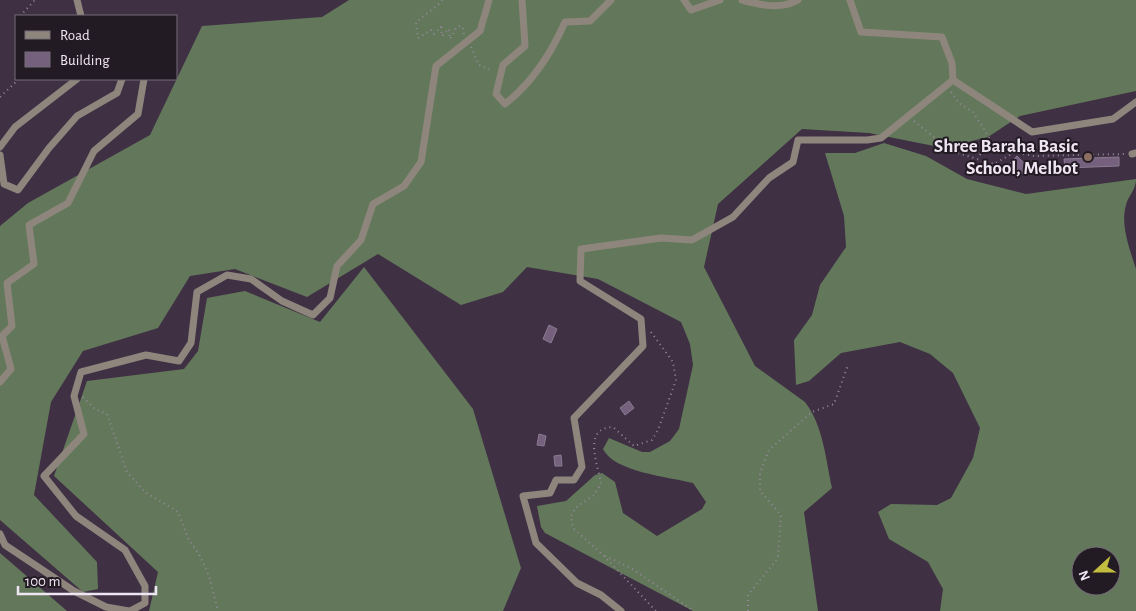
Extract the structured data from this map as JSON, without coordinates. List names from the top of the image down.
{
  "places": ["Shree Baraha Basic School, Melbot"],
  "legend": ["Road", "Building"],
  "scale_bar": "100 m",
  "north": "left"
}
